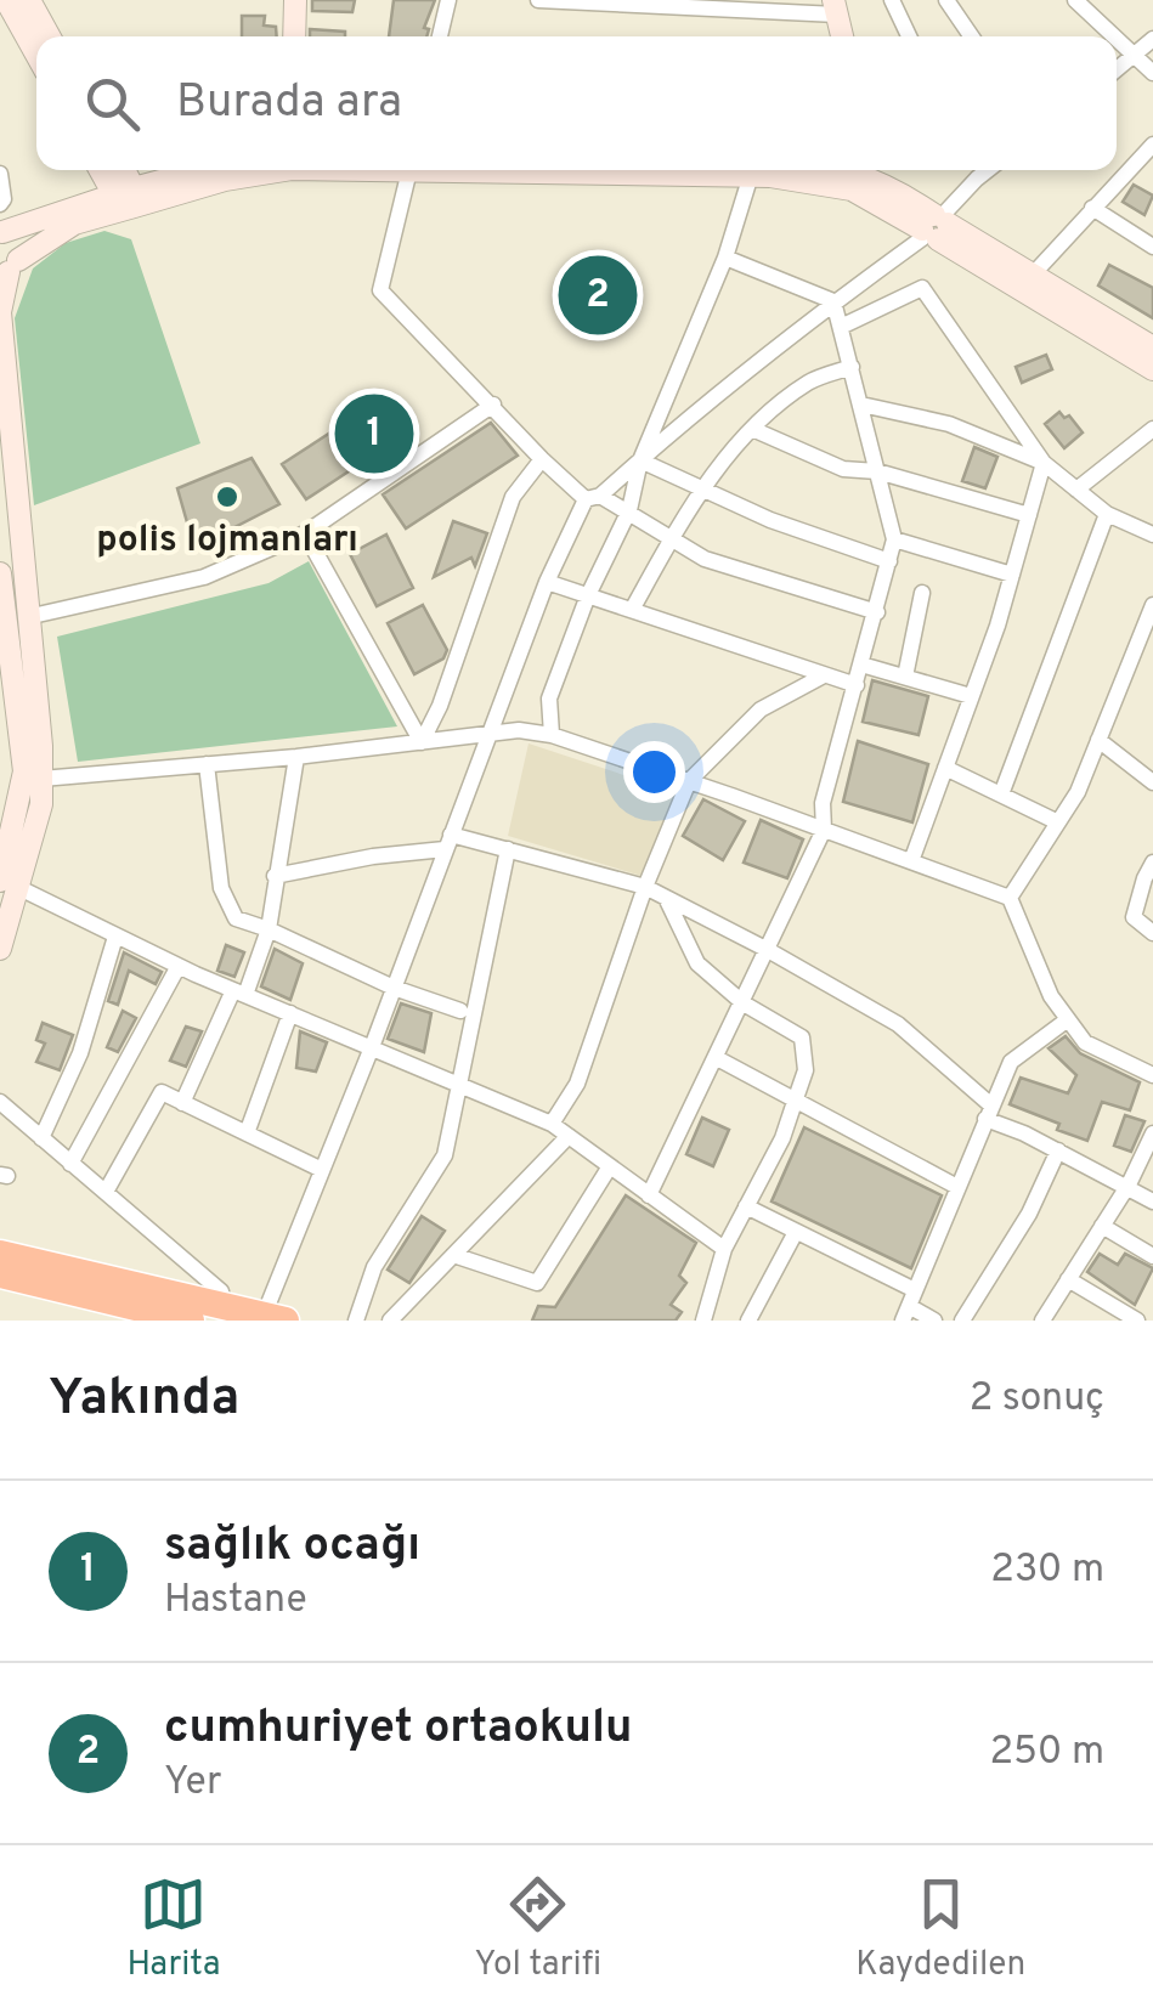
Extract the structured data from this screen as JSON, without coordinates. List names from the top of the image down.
{
  "places": ["polis lojmanları"],
  "page": {
    "search": "Burada ara",
    "pins": ["2", "1"],
    "heading": ["Yakında", "2 sonuç"],
    "list": [
      {
        "mark": "1",
        "name": "sağlık ocağı",
        "note": "Hastane",
        "value": "230 m"
      },
      {
        "mark": "2",
        "name": "cumhuriyet ortaokulu",
        "note": "Yer",
        "value": "250 m"
      }
    ],
    "nav": ["Harita", "Yol tarifi", "Kaydedilen"]
  }
}
